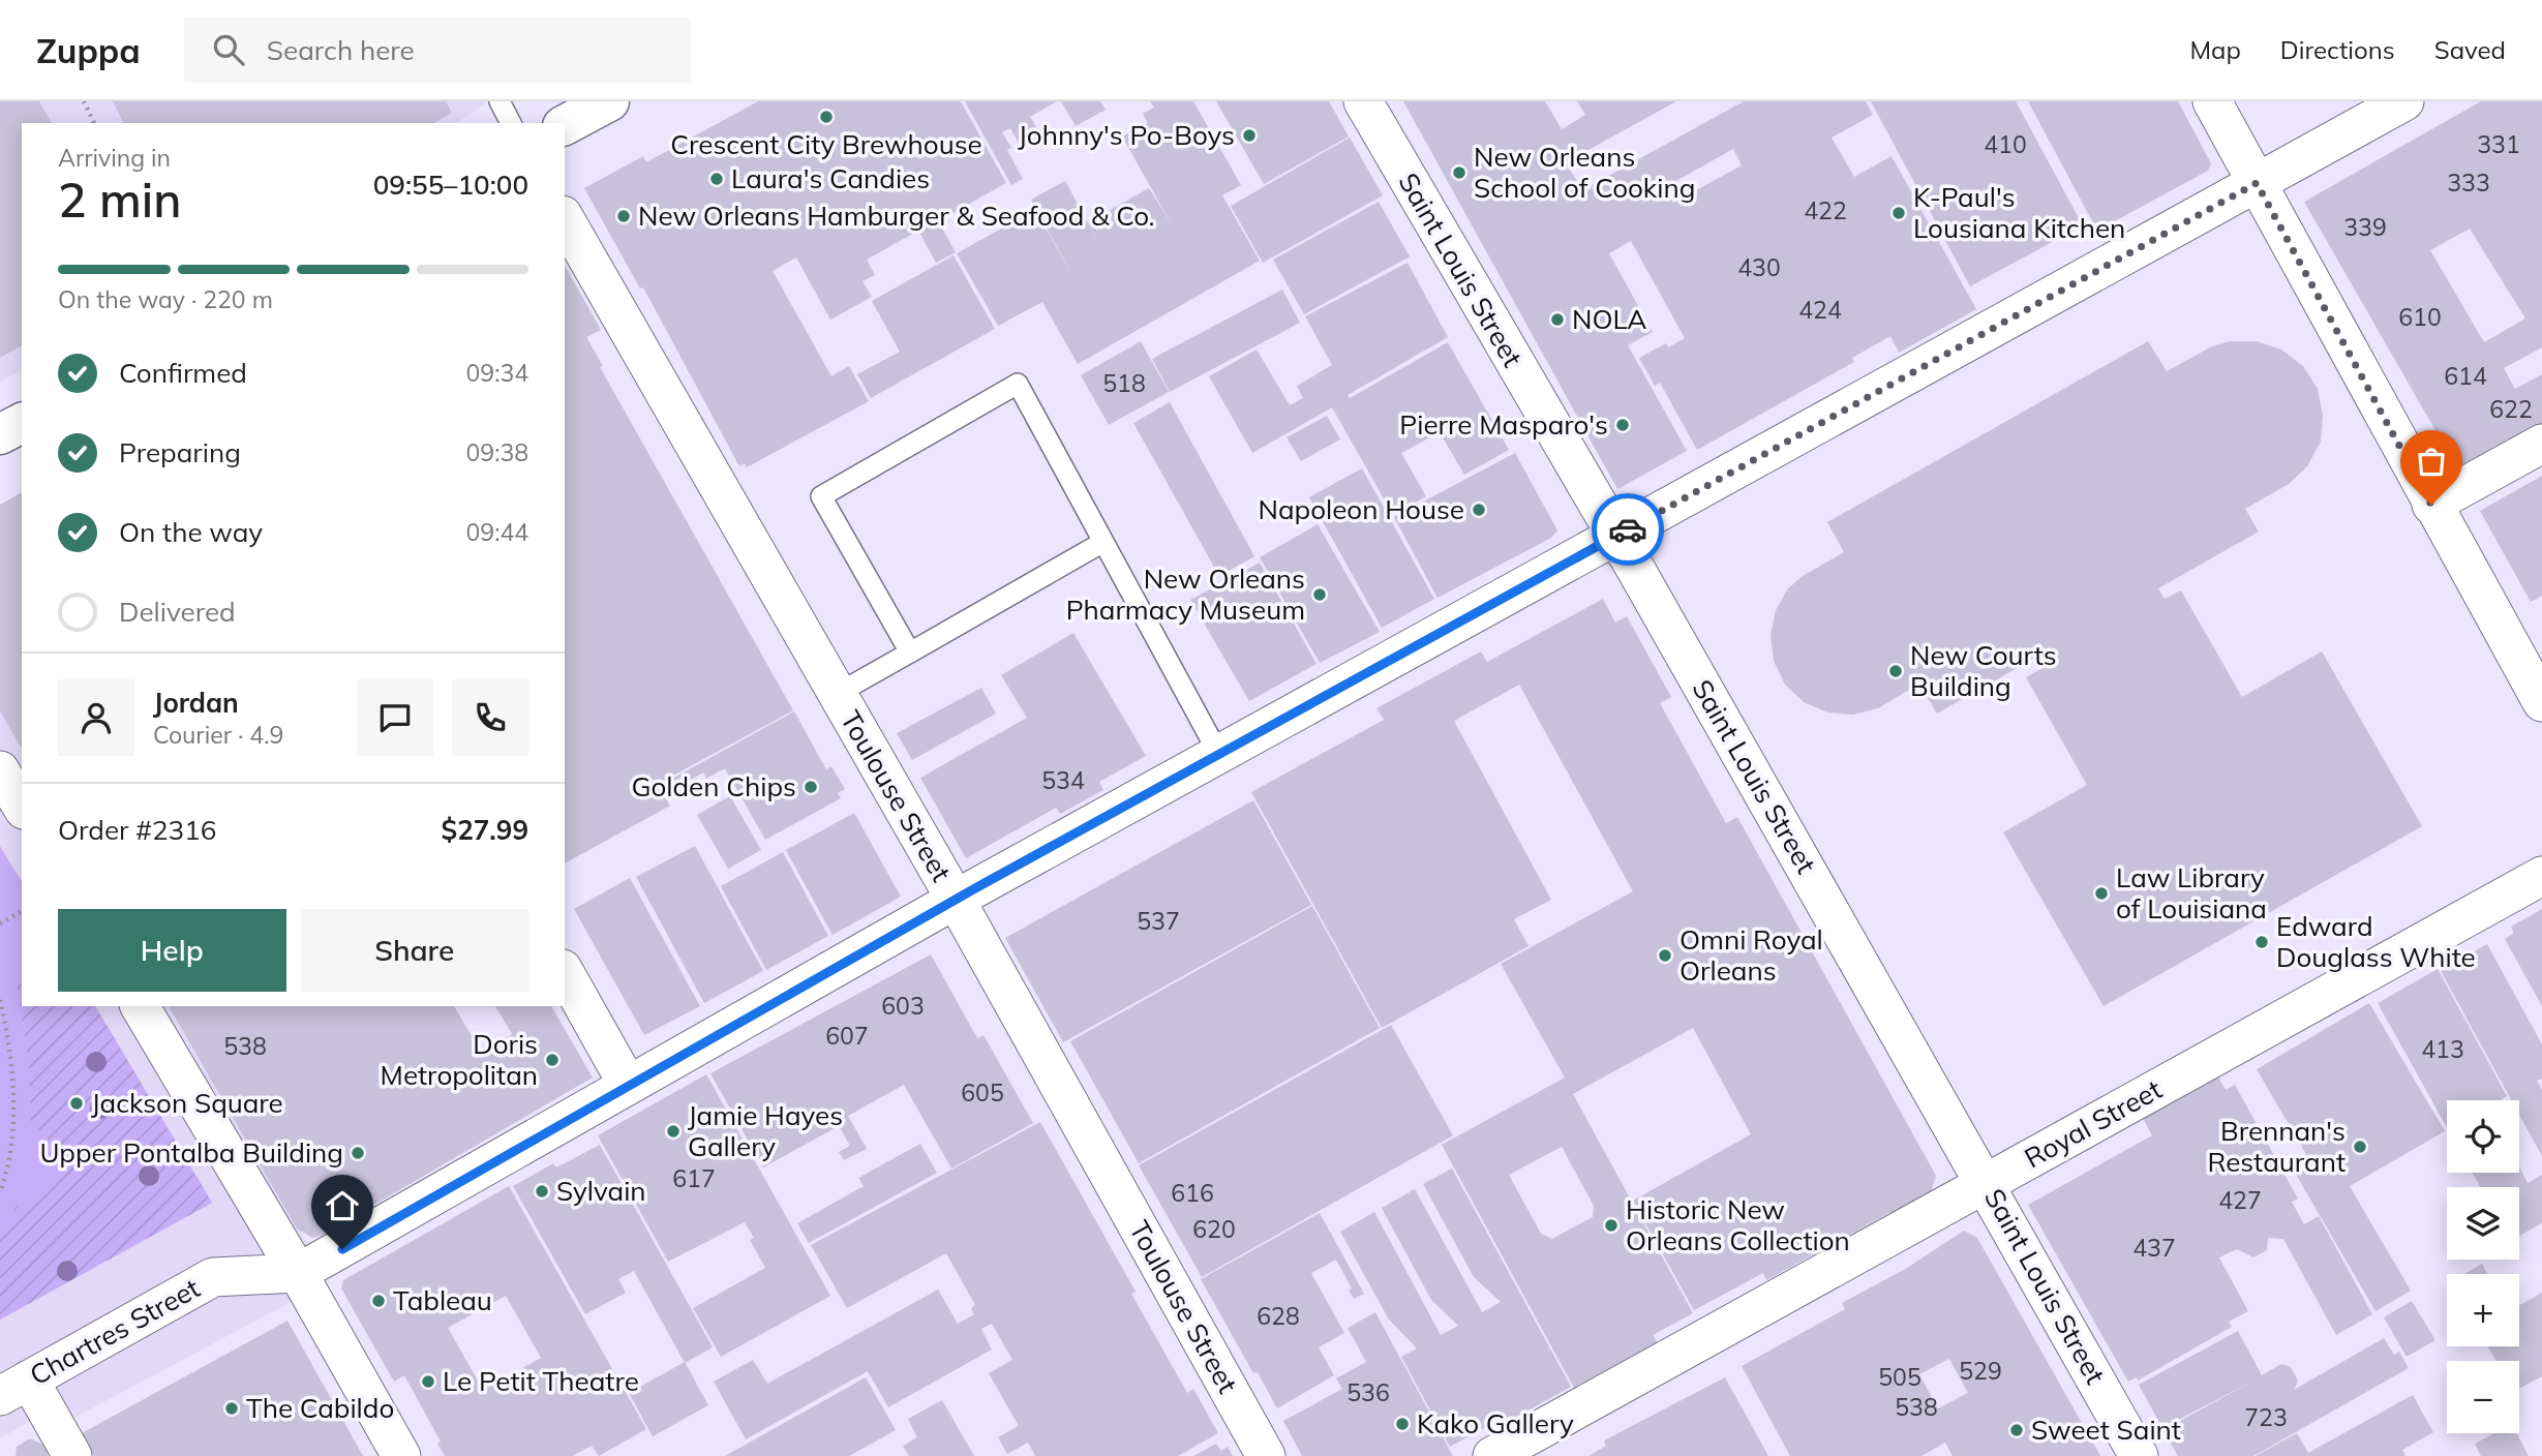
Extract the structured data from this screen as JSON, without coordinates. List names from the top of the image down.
{
  "streets": {
    "street": [
      "Saint Louis Street",
      "Toulouse Street",
      "Royal Street",
      "Chartres Street"
    ]
  },
  "crossings": [
    ["Saint Louis Street", "Royal Street"],
    ["Saint Louis Street", "Chartres Street"],
    ["Toulouse Street", "Chartres Street"]
  ],
  "places": [
    "Crescent City Brewhouse",
    "Johnny's Po-Boys",
    "New Orleans School of Cooking",
    "Laura's Candies",
    "K-Paul's Lousiana Kitchen",
    "New Orleans Hamburger & Seafood & Co.",
    "NOLA",
    "Pierre Masparo's",
    "Napoleon House",
    "New Orleans Pharmacy Museum",
    "New Courts Building",
    "Golden Chips",
    "Law Library of Louisiana",
    "Edward Douglass White",
    "Omni Royal Orleans",
    "Doris Metropolitan",
    "Jackson Square",
    "Jamie Hayes Gallery",
    "Brennan's Restaurant",
    "Upper Pontalba Building",
    "Sylvain",
    "Historic New Orleans Collection",
    "Tableau",
    "Le Petit Theatre",
    "The Cabildo",
    "Kako Gallery",
    "Sweet Saint"
  ],
  "house_numbers": [
    "410",
    "331",
    "333",
    "422",
    "339",
    "430",
    "424",
    "610",
    "614",
    "518",
    "622",
    "534",
    "537",
    "603",
    "607",
    "538",
    "413",
    "605",
    "617",
    "616",
    "427",
    "620",
    "437",
    "628",
    "529",
    "505",
    "536",
    "538",
    "723"
  ],
  "page": {
    "header": "Zuppa",
    "search": "Search here",
    "nav": ["Map", "Directions", "Saved"],
    "heading": ["2 min", "Arriving in", "09:55–10:00"],
    "panel": [
      "Jordan",
      "Courier · 4.9",
      "Order #2316",
      "$27.99"
    ],
    "bar": "On the way · 220 m",
    "list": [
      ["Confirmed", "09:34"],
      ["Preparing", "09:38"],
      ["On the way", "09:44"],
      "Delivered"
    ],
    "buttons": ["Help", "Share"],
    "map_buttons": ["+", "−"]
  }
}
